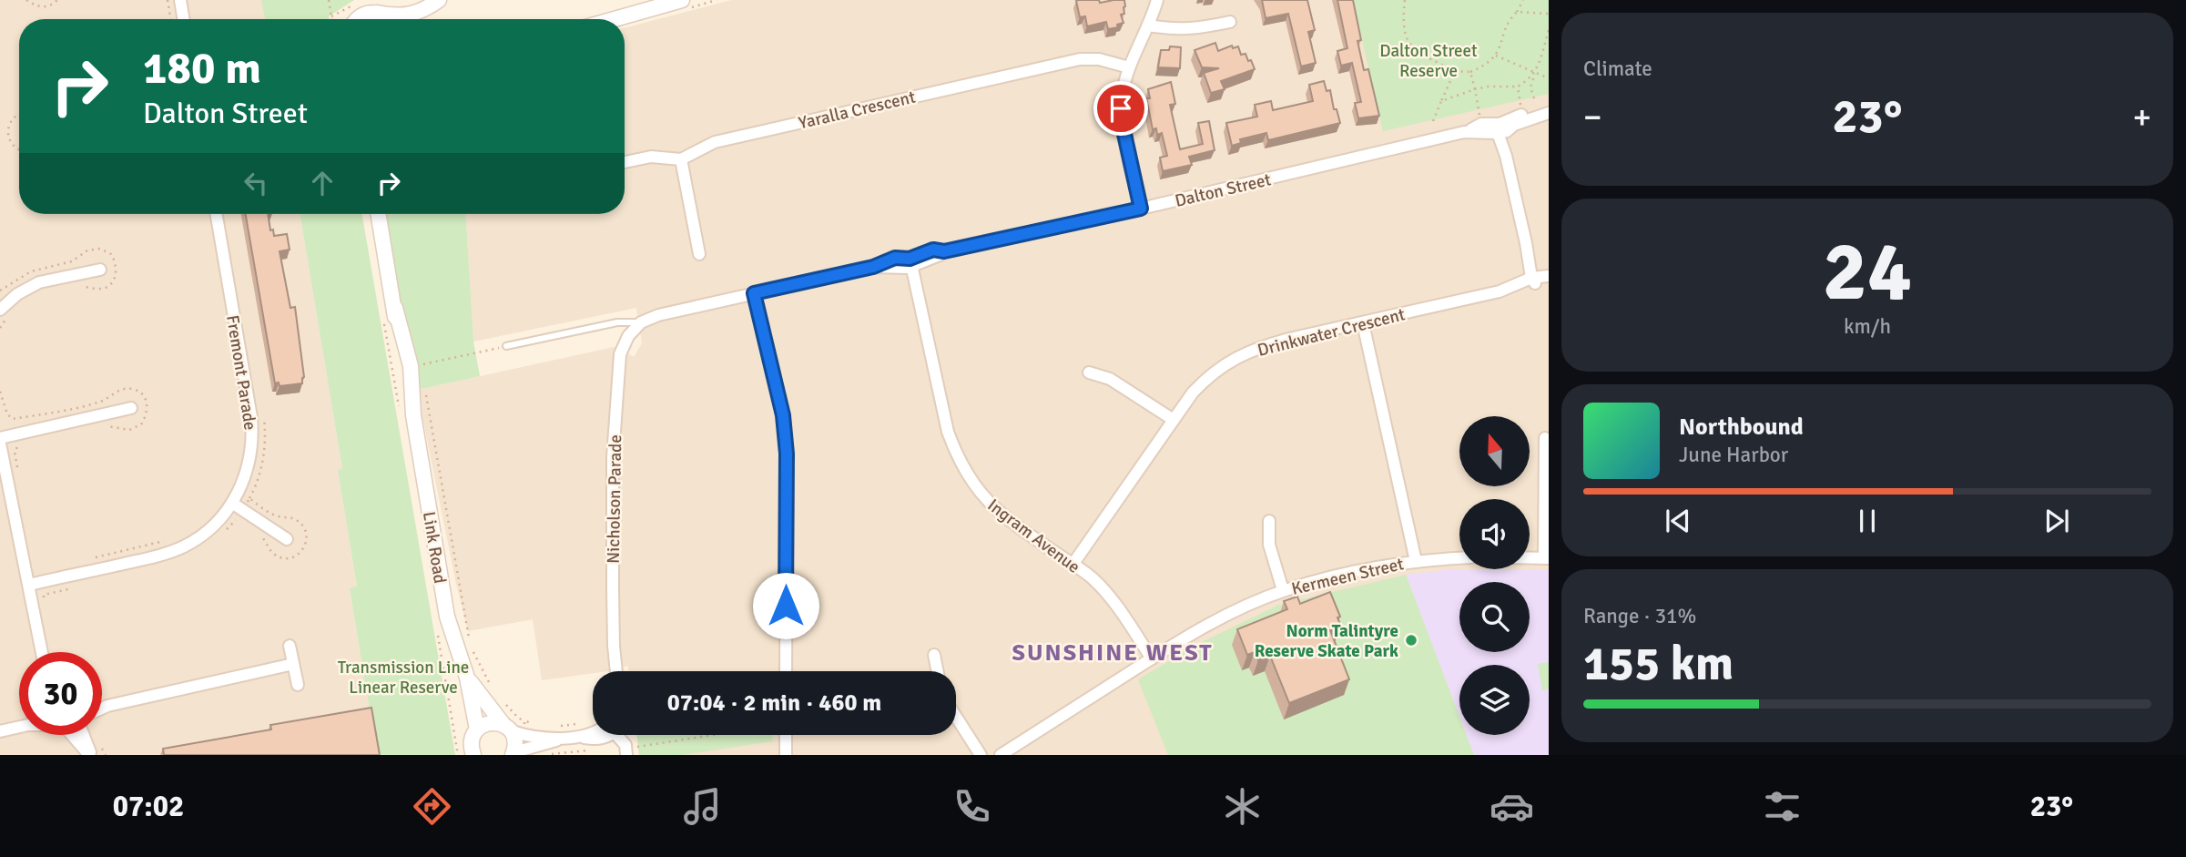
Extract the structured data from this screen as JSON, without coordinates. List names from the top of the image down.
{
  "streets": {
    "street": [
      "Yaralla Crescent",
      "Dalton Street",
      "Drinkwater Crescent",
      "Fremont Parade",
      "Nicholson Parade",
      "Ingram Avenue",
      "Link Road",
      "Kermeen Street"
    ]
  },
  "crossings": [
    ["Dalton Street", "Nicholson Parade"],
    ["Dalton Street", "Ingram Avenue"],
    ["Drinkwater Crescent", "Ingram Avenue"],
    ["Ingram Avenue", "Kermeen Street"]
  ],
  "districts": ["SUNSHINE WEST"],
  "parks": ["Dalton Street Reserve", "Transmission Line Linear Reserve"],
  "places": ["Norm Talintyre Reserve Skate Park"],
  "north": "top",
  "page": {
    "tile": [
      "Climate",
      ["24", "km/h"],
      ["Range · 31%", "155 km"]
    ],
    "turn": ["180 m", "Dalton Street"],
    "heat": ["−", "23°", "+"],
    "song": ["Northbound", "June Harbor"],
    "limit": "30",
    "trip": "07:04 · 2 min · 460 m",
    "tabs": ["07:02", "23°"]
  }
}
